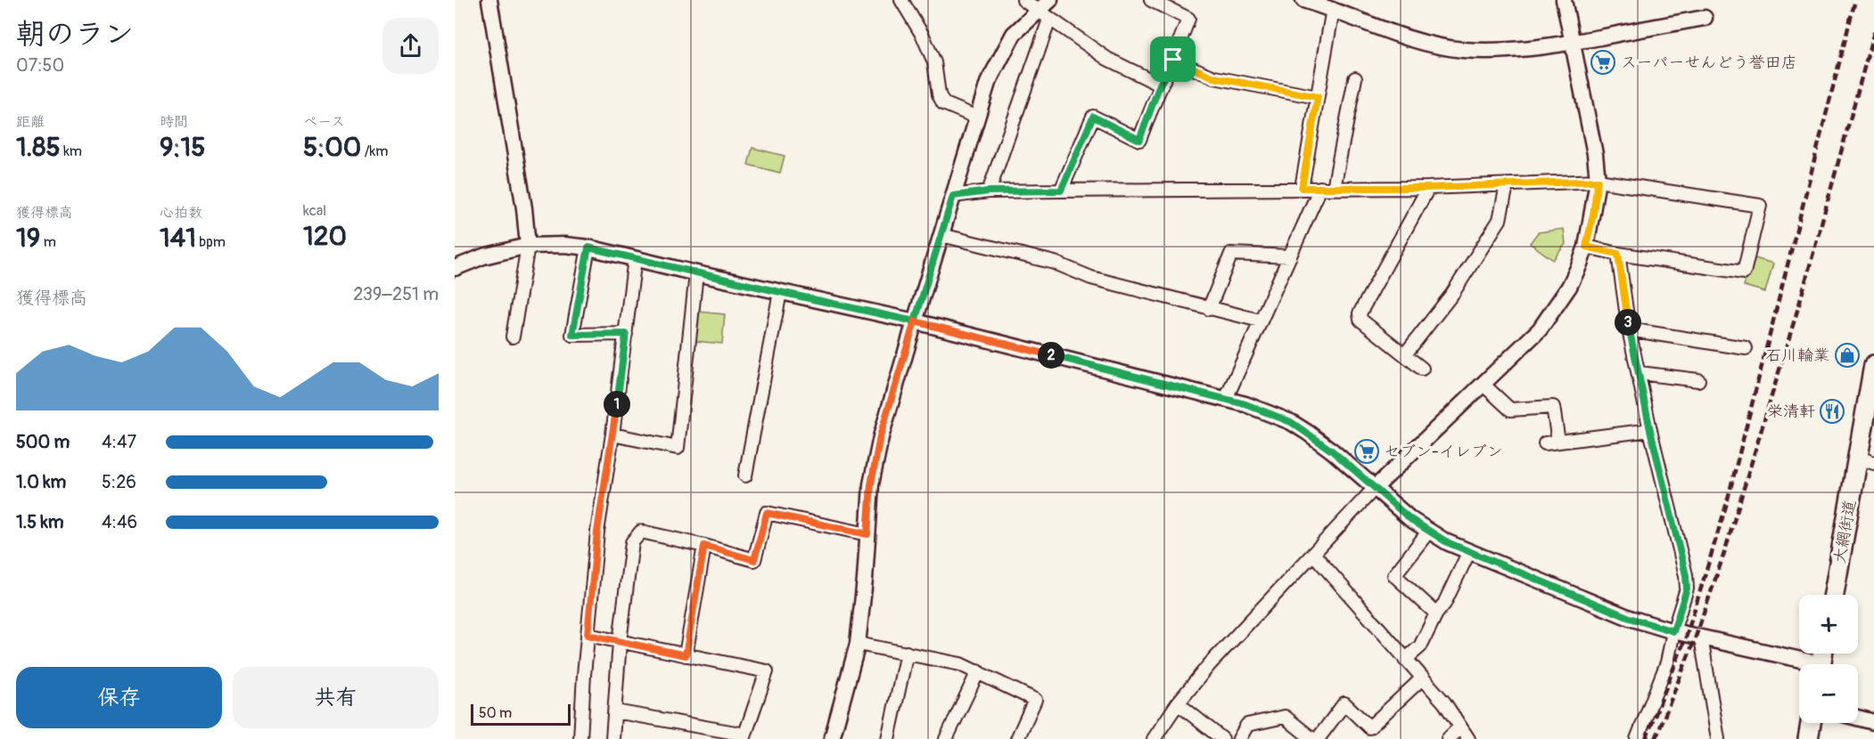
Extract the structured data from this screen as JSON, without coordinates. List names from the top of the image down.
{
  "streets": {
    "main road": ["大網街道"]
  },
  "places": {
    "supermarket": ["スーパーせんどう誉田店", "セブン-イレブン"],
    "shop": ["石川輪業"],
    "restaurant": ["栄清軒"]
  },
  "scale_bar": "50 m",
  "page": {
    "heading": ["朝のラン", "07:50"],
    "stats": [
      ["距離", "1.85 km"],
      ["時間", "9:15"],
      ["ペース", "5:00 /km"],
      ["獲得標高", "19 m"],
      ["心拍数", "141 bpm"],
      ["kcal", "120"]
    ],
    "chart": ["獲得標高", "239–251 m"],
    "pins": ["3", "2", "1"],
    "list": [
      {
        "name": "500 m",
        "note": "4:47"
      },
      {
        "name": "1.0 km",
        "note": "5:26"
      },
      {
        "name": "1.5 km",
        "note": "4:46"
      }
    ],
    "map_buttons": ["+", "−"],
    "buttons": ["保存", "共有"],
    "scale": "50 m"
  }
}
